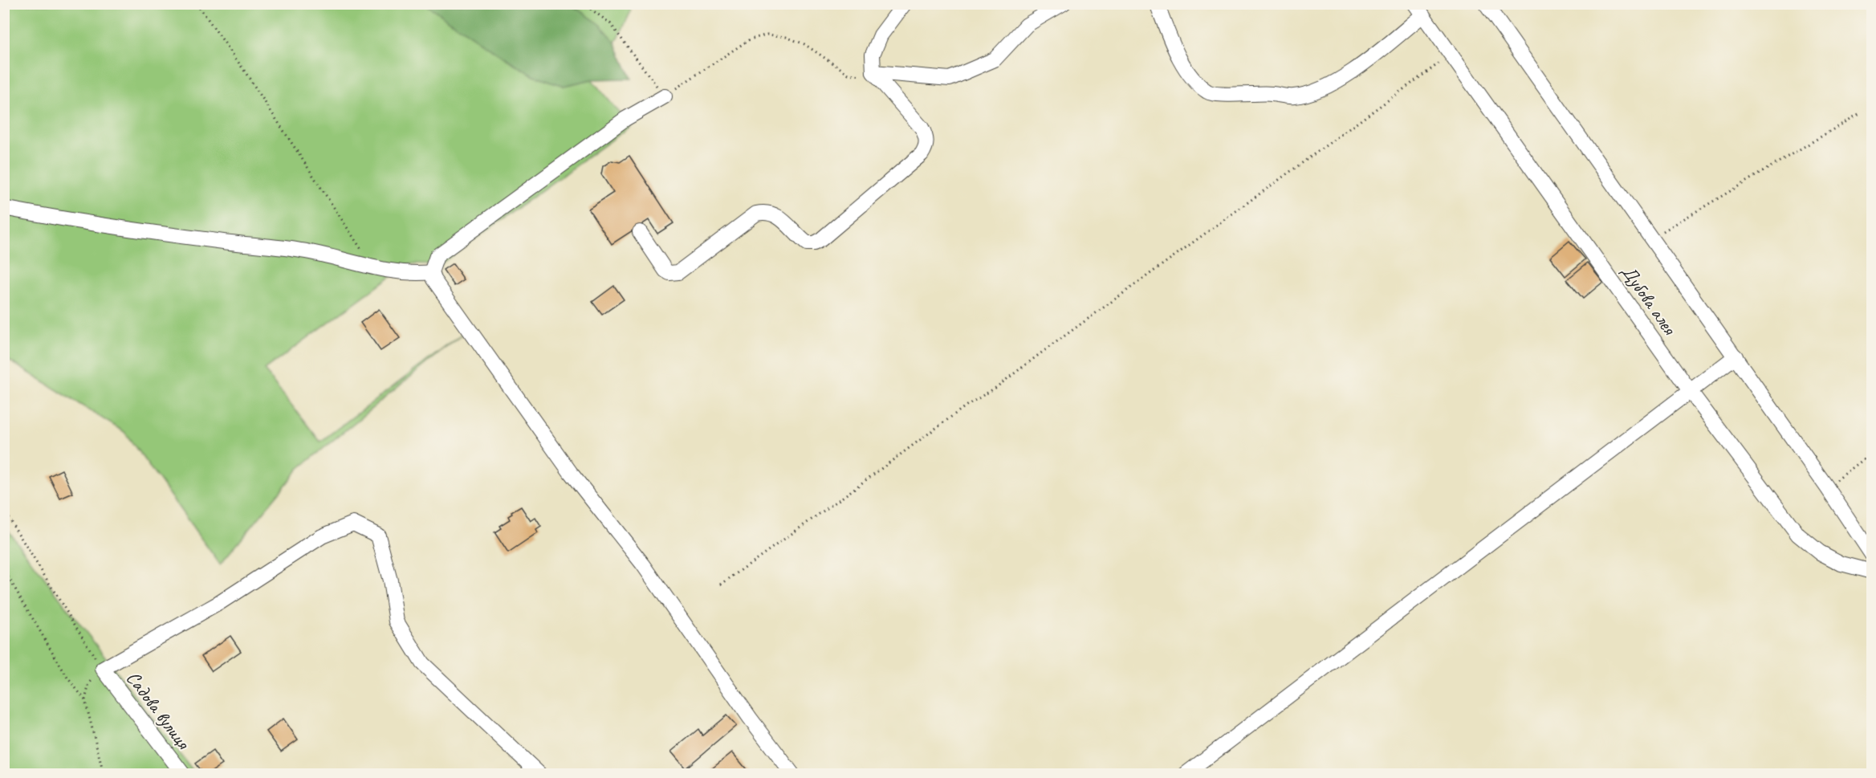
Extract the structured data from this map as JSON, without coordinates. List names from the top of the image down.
{
  "streets": {
    "street": ["Дубова алея", "Садова вулиця"]
  }
}
